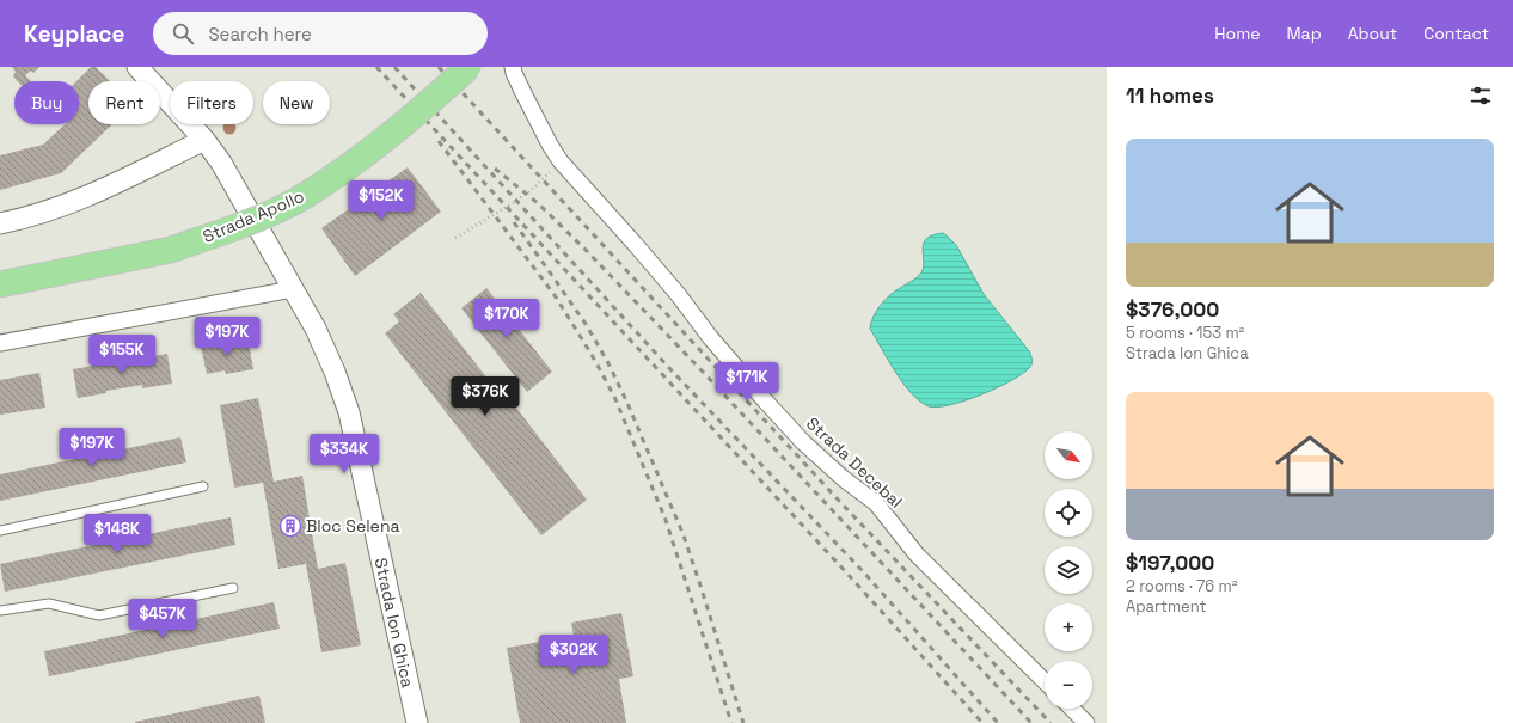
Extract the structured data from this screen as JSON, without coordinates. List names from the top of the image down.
{
  "streets": {
    "main road": ["Strada Apollo"],
    "street": ["Strada Decebal", "Strada Ion Ghica"]
  },
  "places": {
    "building": ["Bloc Selena"]
  },
  "north": "bottom right",
  "page": {
    "header": "Keyplace",
    "search": "Search here",
    "nav": [
      "Home",
      "Map",
      "About",
      "Contact"
    ],
    "heading": "11 homes",
    "chip": [
      "Buy",
      "Rent",
      "Filters",
      "New"
    ],
    "list": [
      {
        "name": "$376,000",
        "note": "5 rooms · 153 m² · Strada Ion Ghica"
      },
      {
        "name": "$197,000",
        "note": "2 rooms · 76 m² · Apartment"
      }
    ],
    "price": [
      "$152K",
      "$170K",
      "$197K",
      "$155K",
      "$171K",
      "$376K",
      "$197K",
      "$334K",
      "$148K",
      "$457K",
      "$302K"
    ],
    "map_buttons": ["+", "−"]
  }
}
